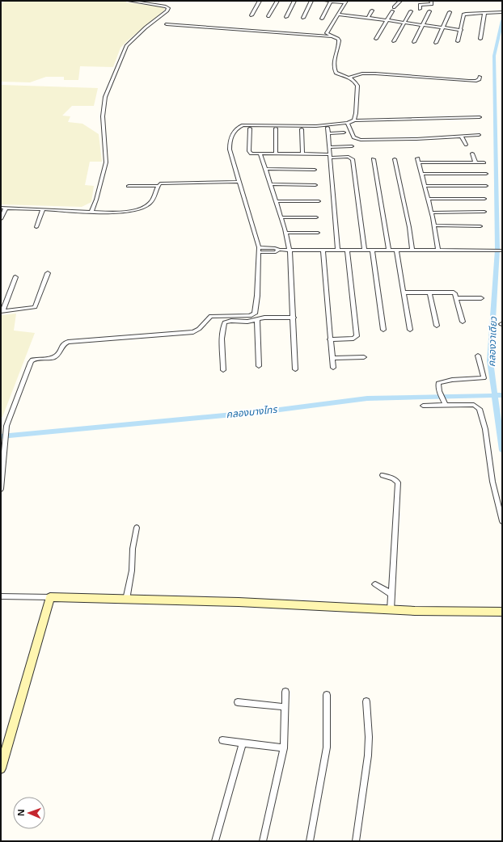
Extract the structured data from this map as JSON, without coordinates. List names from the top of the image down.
{
  "water": ["คลองวาเดียว", "คลองบางไทร"],
  "north": "left"
}
